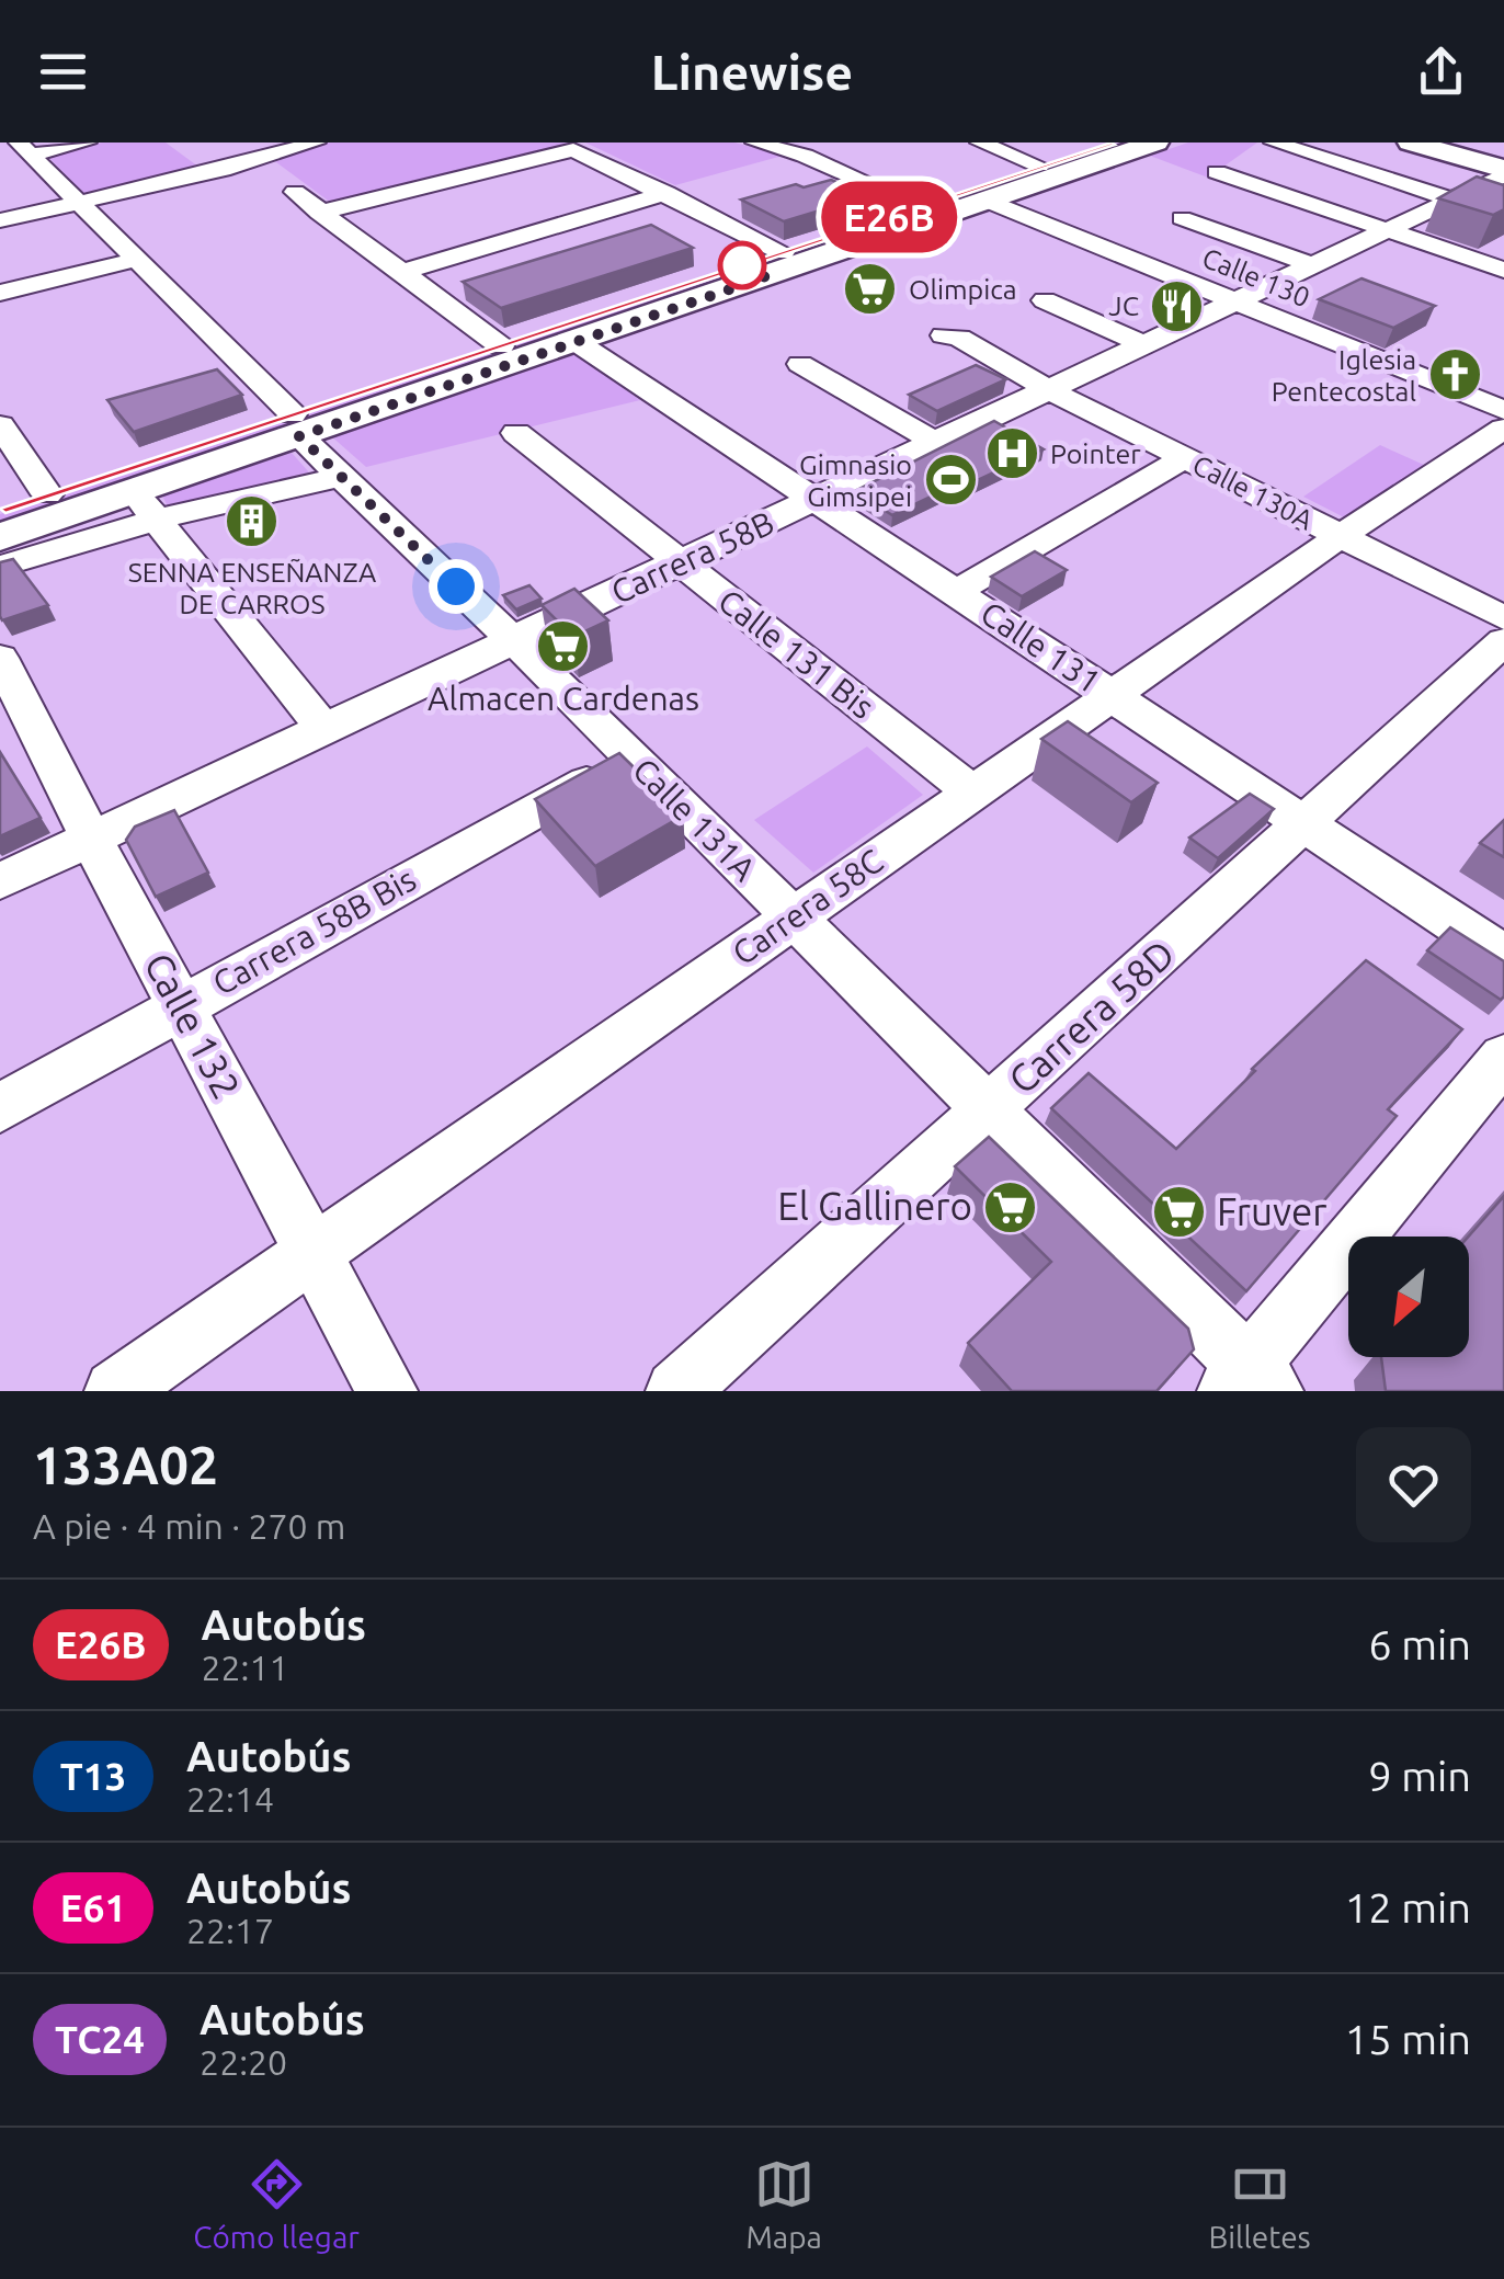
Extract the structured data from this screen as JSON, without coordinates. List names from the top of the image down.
{
  "streets": {
    "street": [
      "Calle 130",
      "Calle 130A",
      "Carrera 58B",
      "Calle 131",
      "Calle 131 Bis",
      "Calle 131A",
      "Carrera 58C",
      "Carrera 58B Bis",
      "Carrera 58D",
      "Calle 132"
    ]
  },
  "crossings": [
    ["Calle 130", "Carrera 58B"],
    ["Calle 130A", "Carrera 58B"],
    ["Calle 130A", "Carrera 58C"],
    ["Carrera 58B", "Calle 131"],
    ["Carrera 58B", "Calle 131 Bis"],
    ["Carrera 58B", "Calle 131A"],
    ["Carrera 58B", "Calle 132"],
    ["Calle 131", "Carrera 58C"],
    ["Calle 131", "Carrera 58D"],
    ["Calle 131 Bis", "Carrera 58C"],
    ["Calle 131A", "Carrera 58C"],
    ["Calle 131A", "Carrera 58B Bis"],
    ["Calle 131A", "Carrera 58D"],
    ["Carrera 58C", "Calle 132"],
    ["Carrera 58B Bis", "Calle 132"]
  ],
  "places": {
    "supermarket": [
      "Olimpica",
      "Almacen Cardenas",
      "El Gallinero",
      "Fruver"
    ],
    "restaurant": ["JC"],
    "church": ["Iglesia Pentecostal"],
    "hospital": ["Pointer"],
    "sports": ["Gimnasio Gimsipei"],
    "building": ["SENNA ENSEÑANZA DE CARROS"]
  },
  "lines": ["bus line E26B"],
  "north": "bottom left",
  "page": {
    "header": "Linewise",
    "on_map": "E26B",
    "heading": ["133A02", "A pie · 4 min · 270 m"],
    "list": [
      {
        "mark": "E26B",
        "name": "Autobús",
        "note": "22:11",
        "value": "6 min"
      },
      {
        "mark": "T13",
        "name": "Autobús",
        "note": "22:14",
        "value": "9 min"
      },
      {
        "mark": "E61",
        "name": "Autobús",
        "note": "22:17",
        "value": "12 min"
      },
      {
        "mark": "TC24",
        "name": "Autobús",
        "note": "22:20",
        "value": "15 min"
      }
    ],
    "tabs": ["Cómo llegar", "Mapa", "Billetes"]
  }
}
